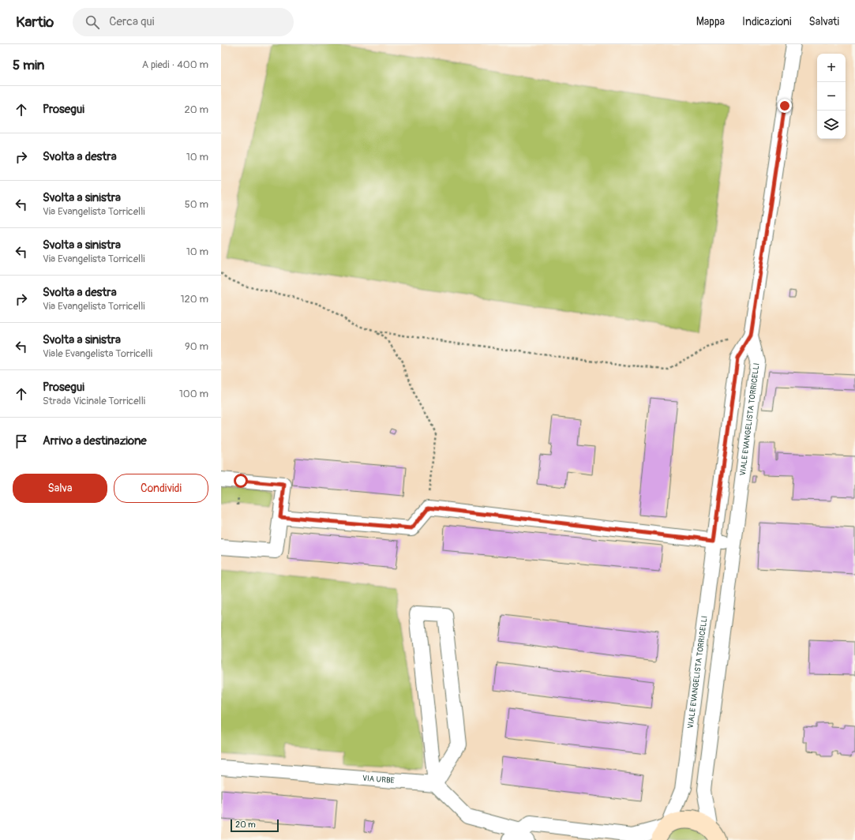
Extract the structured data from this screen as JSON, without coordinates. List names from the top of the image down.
{
  "streets": {
    "street": ["VIALE EVANGELISTA TORRICELLI", "VIA URBE"]
  },
  "scale_bar": "20 m",
  "page": {
    "header": "Kartio",
    "search": "Cerca qui",
    "nav": ["Mappa", "Indicazioni", "Salvati"],
    "heading": ["5 min", "A piedi · 400 m"],
    "map_buttons": ["+", "−"],
    "list": [
      ["Prosegui", "20 m"],
      ["Svolta a destra", "10 m"],
      ["Svolta a sinistra", "Via Evangelista Torricelli", "50 m"],
      ["Svolta a sinistra", "Via Evangelista Torricelli", "10 m"],
      ["Svolta a destra", "Via Evangelista Torricelli", "120 m"],
      ["Svolta a sinistra", "Viale Evangelista Torricelli", "90 m"],
      ["Prosegui", "Strada Vicinale Torricelli", "100 m"],
      "Arrivo a destinazione"
    ],
    "buttons": ["Salva", "Condividi"],
    "scale": "20 m"
  }
}
